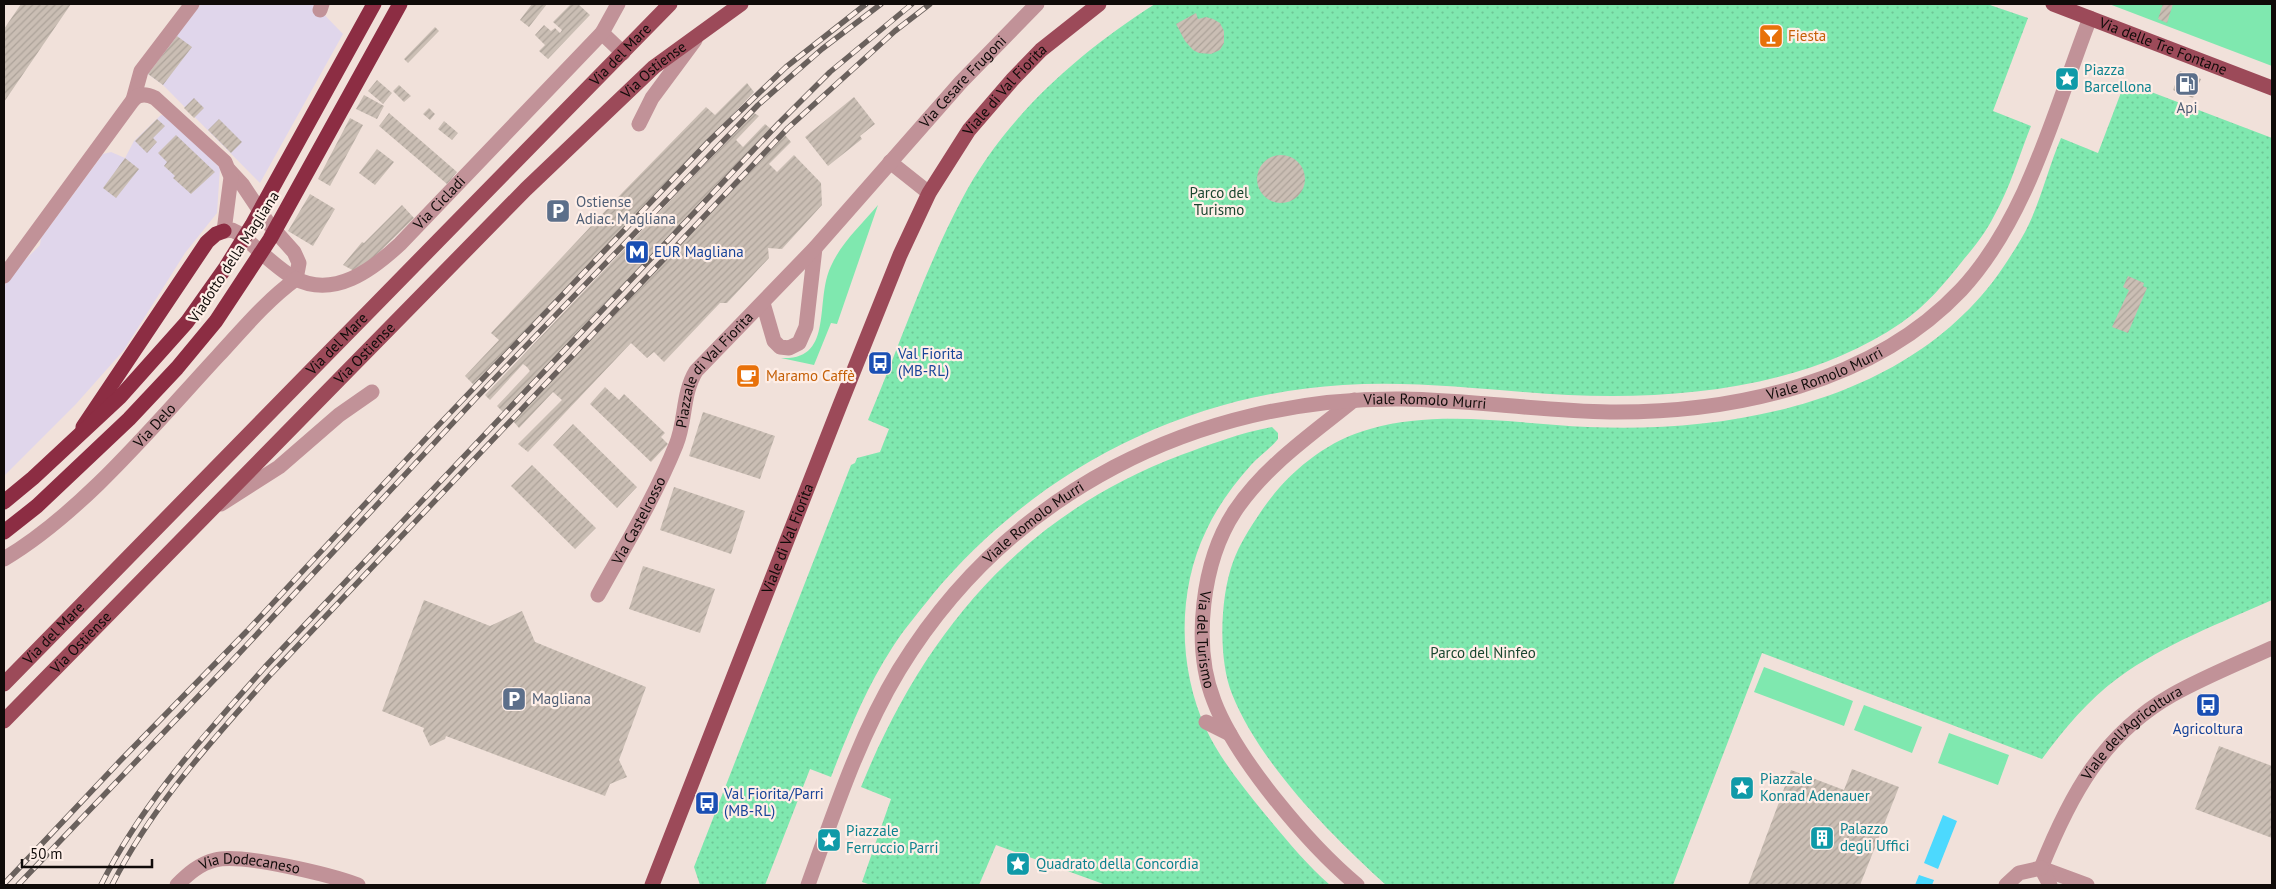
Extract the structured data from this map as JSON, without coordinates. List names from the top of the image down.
{
  "streets": {
    "highway": ["Viadotto della Magliana"],
    "main road": [
      "Via delle Tre Fontane",
      "Via del Mare",
      "Via Ostiense",
      "Viale di Val Fiorita"
    ],
    "street": [
      "Via Cesare Frugoni",
      "Via Cicladi",
      "Piazzale di Val Fiorita",
      "Viale Romolo Murri",
      "Via Delo",
      "Via Castelrosso",
      "Via del Turismo",
      "Viale dell'Agricoltura",
      "Via Dodecaneso"
    ]
  },
  "crossings": [
    ["Via delle Tre Fontane", "Viale Romolo Murri"],
    ["Via Cesare Frugoni", "Piazzale di Val Fiorita"],
    ["Via Cicladi", "Via Delo"],
    ["Piazzale di Val Fiorita", "Via Castelrosso"],
    ["Viale Romolo Murri", "Via del Turismo"]
  ],
  "parks": ["Parco del Turismo", "Parco del Ninfeo"],
  "places": {
    "bar": ["Fiesta"],
    "place": [
      "Piazza Barcellona",
      "Piazzale Konrad Adenauer",
      "Piazzale Ferruccio Parri",
      "Quadrato della Concordia"
    ],
    "fuel station": ["Api"],
    "parking": ["Ostiense Adiac. Magliana", "Magliana"],
    "metro station": ["EUR Magliana"],
    "bus stop": ["Val Fiorita (MB-RL)", "Agricoltura", "Val Fiorita/Parri (MB-RL)"],
    "cafe": ["Maramo Caffè"],
    "building": ["Palazzo degli Uffici"]
  },
  "scale_bar": "50 m"
}
